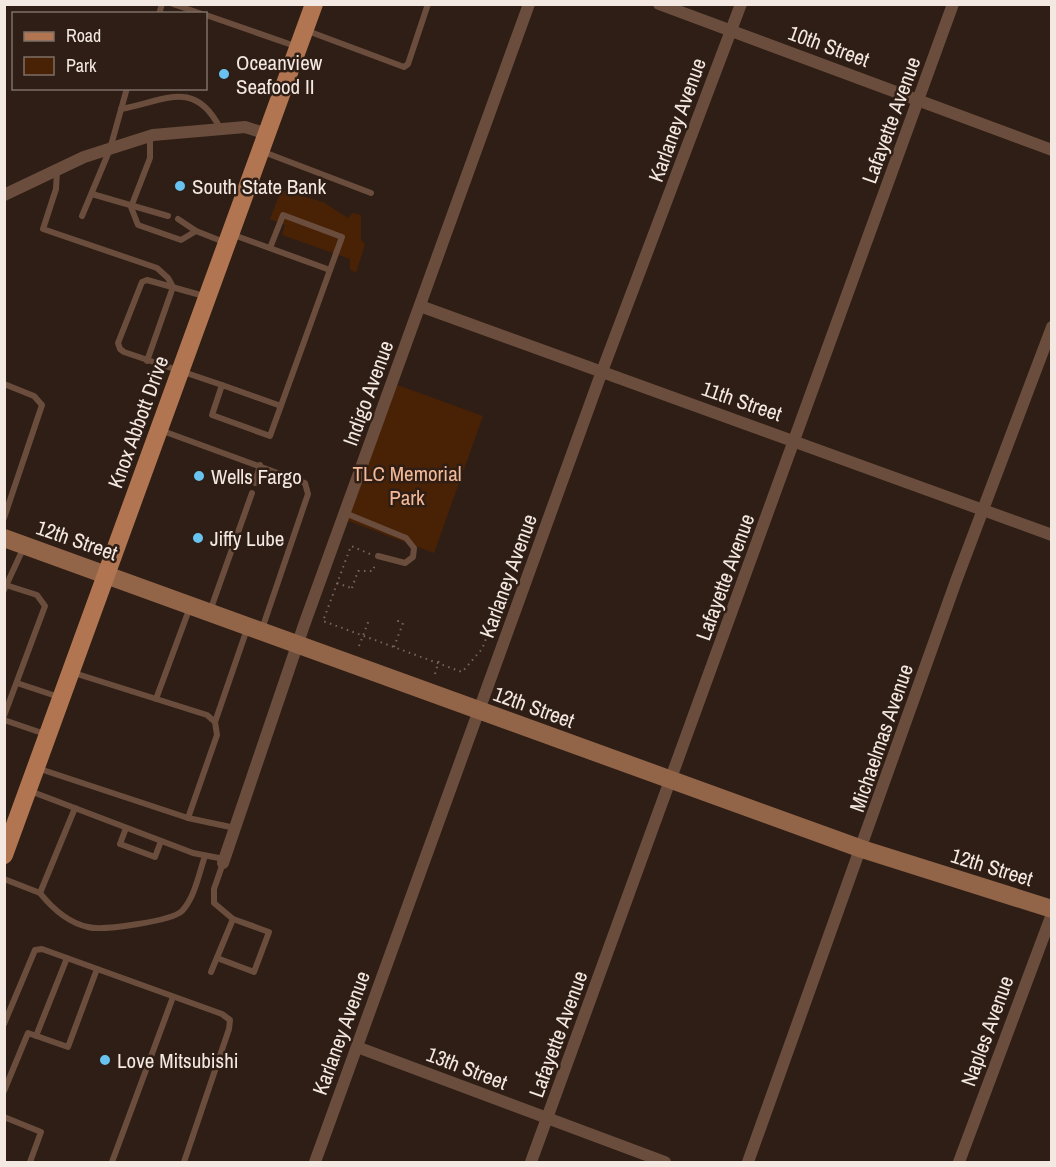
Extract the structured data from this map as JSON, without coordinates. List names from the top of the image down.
{
  "streets": {
    "main road": ["Knox Abbott Drive", "12th Street"],
    "street": [
      "10th Street",
      "Karlaney Avenue",
      "Lafayette Avenue",
      "Indigo Avenue",
      "11th Street",
      "Michaelmas Avenue",
      "Naples Avenue",
      "13th Street"
    ]
  },
  "crossings": [
    ["10th Street", "Karlaney Avenue"],
    ["10th Street", "Lafayette Avenue"],
    ["Karlaney Avenue", "11th Street"],
    ["Karlaney Avenue", "12th Street"],
    ["Karlaney Avenue", "13th Street"],
    ["Lafayette Avenue", "11th Street"],
    ["Lafayette Avenue", "12th Street"],
    ["Lafayette Avenue", "13th Street"],
    ["Indigo Avenue", "11th Street"],
    ["Indigo Avenue", "12th Street"],
    ["11th Street", "Michaelmas Avenue"],
    ["Knox Abbott Drive", "12th Street"],
    ["12th Street", "Michaelmas Avenue"]
  ],
  "parks": ["TLC Memorial Park"],
  "places": [
    "Oceanview Seafood II",
    "South State Bank",
    "Wells Fargo",
    "Jiffy Lube",
    "Love Mitsubishi"
  ],
  "legend": ["Road", "Park"]
}
